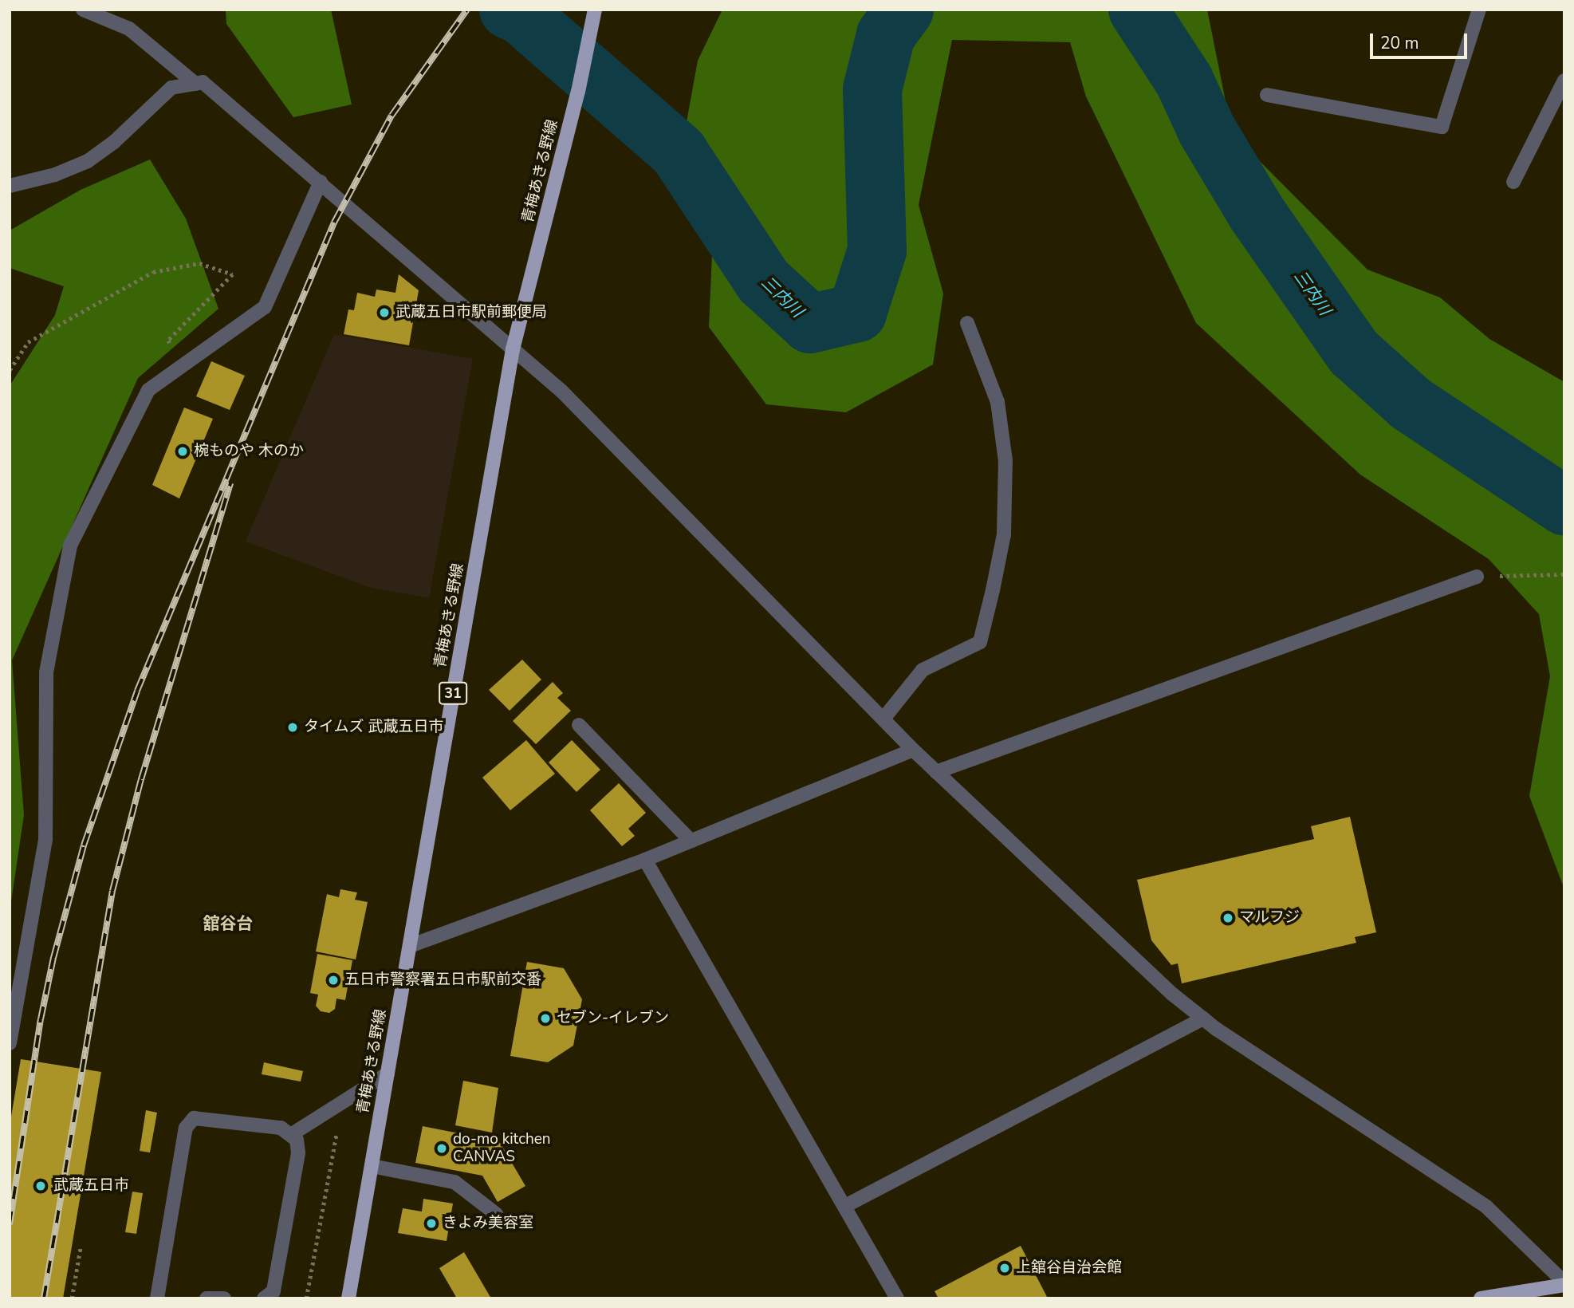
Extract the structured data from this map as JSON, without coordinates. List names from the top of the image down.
{
  "streets": {
    "main road": ["青梅あきる野線", "31"]
  },
  "districts": ["舘谷台"],
  "water": ["三内川"],
  "places": [
    "武蔵五日市駅前郵便局",
    "椀ものや 木のか",
    "タイムズ 武蔵五日市",
    "マルフジ",
    "五日市警察署五日市駅前交番",
    "セブン-イレブン",
    "do-mo kitchen CANVAS",
    "武蔵五日市",
    "きよみ美容室",
    "上舘谷自治会館"
  ],
  "scale_bar": "20 m"
}
